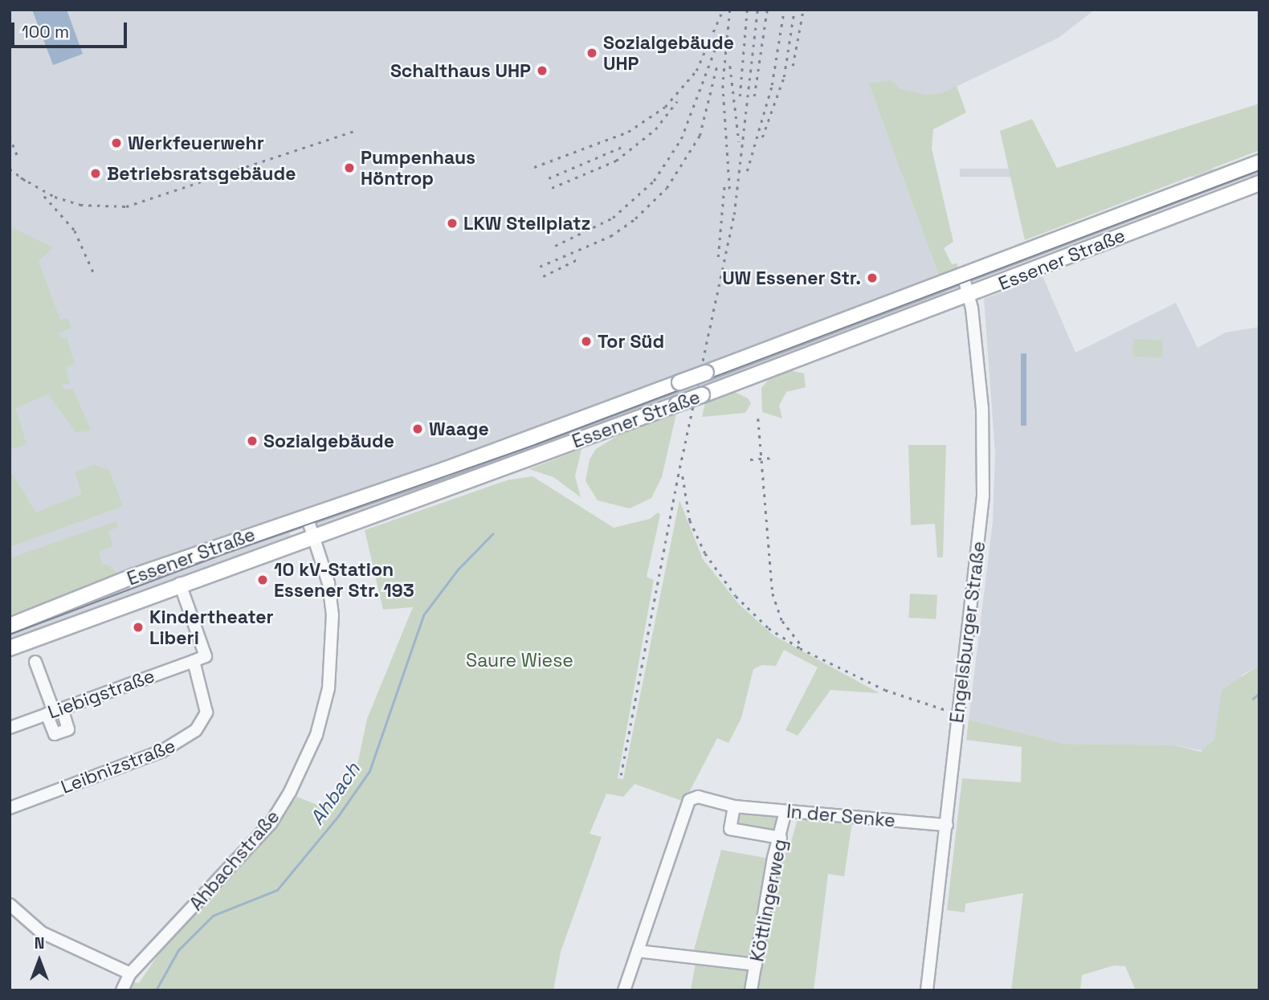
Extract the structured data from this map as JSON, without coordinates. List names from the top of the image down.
{
  "streets": {
    "main road": ["Essener Straße"],
    "street": [
      "Engelsburger Straße",
      "Liebigstraße",
      "Leibnizstraße",
      "In der Senke",
      "Ahbachstraße",
      "Köttlingerweg"
    ]
  },
  "crossings": [
    ["Essener Straße", "Engelsburger Straße"],
    ["Essener Straße", "Ahbachstraße"],
    ["Engelsburger Straße", "In der Senke"],
    ["Liebigstraße", "Leibnizstraße"],
    ["In der Senke", "Köttlingerweg"]
  ],
  "water": ["Ahbach"],
  "parks": ["Saure Wiese"],
  "places": [
    "Sozialgebäude UHP",
    "Schalthaus UHP",
    "Werkfeuerwehr",
    "Pumpenhaus Höntrop",
    "Betriebsratsgebäude",
    "LKW Stellplatz",
    "UW Essener Str.",
    "Tor Süd",
    "Waage",
    "Sozialgebäude",
    "10 kV-Station Essener Str. 193",
    "Kindertheater Liberi"
  ],
  "scale_bar": "100 m",
  "north": "top"
}
